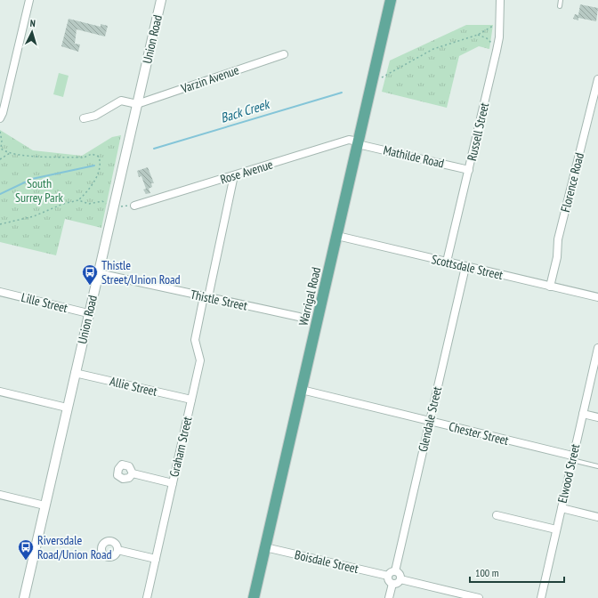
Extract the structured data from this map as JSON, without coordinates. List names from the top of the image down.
{
  "streets": {
    "main road": ["Warrigal Road"],
    "street": [
      "Union Road",
      "Varzin Avenue",
      "Russell Street",
      "Mathilde Road",
      "Rose Avenue",
      "Florence Road",
      "Scottsdale Street",
      "Thistle Street",
      "Lille Street",
      "Allie Street",
      "Glendale Street",
      "Chester Street",
      "Graham Street",
      "Elwood Street",
      "Boisdale Street"
    ]
  },
  "crossings": [
    ["Union Road", "Varzin Avenue"],
    ["Union Road", "Thistle Street"],
    ["Union Road", "Lille Street"],
    ["Union Road", "Allie Street"],
    ["Russell Street", "Mathilde Road"],
    ["Russell Street", "Scottsdale Street"],
    ["Mathilde Road", "Rose Avenue"],
    ["Mathilde Road", "Warrigal Road"],
    ["Rose Avenue", "Warrigal Road"],
    ["Rose Avenue", "Graham Street"],
    ["Florence Road", "Scottsdale Street"],
    ["Scottsdale Street", "Warrigal Road"],
    ["Scottsdale Street", "Glendale Street"],
    ["Warrigal Road", "Chester Street"],
    ["Warrigal Road", "Boisdale Street"],
    ["Thistle Street", "Graham Street"],
    ["Allie Street", "Graham Street"],
    ["Glendale Street", "Chester Street"],
    ["Glendale Street", "Boisdale Street"],
    ["Chester Street", "Elwood Street"]
  ],
  "water": ["Back Creek"],
  "parks": ["South Surrey Park"],
  "places": {
    "bus stop": ["Thistle Street/Union Road", "Riversdale Road/Union Road"]
  },
  "scale_bar": "100 m",
  "north": "top"
}
